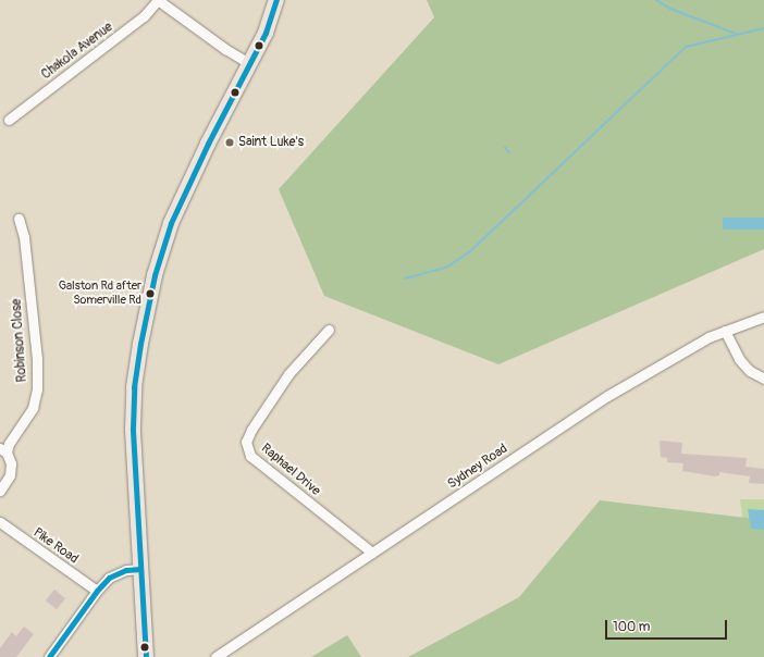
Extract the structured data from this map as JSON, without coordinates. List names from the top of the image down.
{
  "streets": {
    "street": [
      "Chakola Avenue",
      "Robinson Close",
      "Sydney Road",
      "Raphael Drive",
      "Pike Road"
    ]
  },
  "crossings": [
    ["Sydney Road", "Raphael Drive"]
  ],
  "places": ["Saint Luke's", "Galston Rd after Somerville Rd"],
  "scale_bar": "100 m"
}
